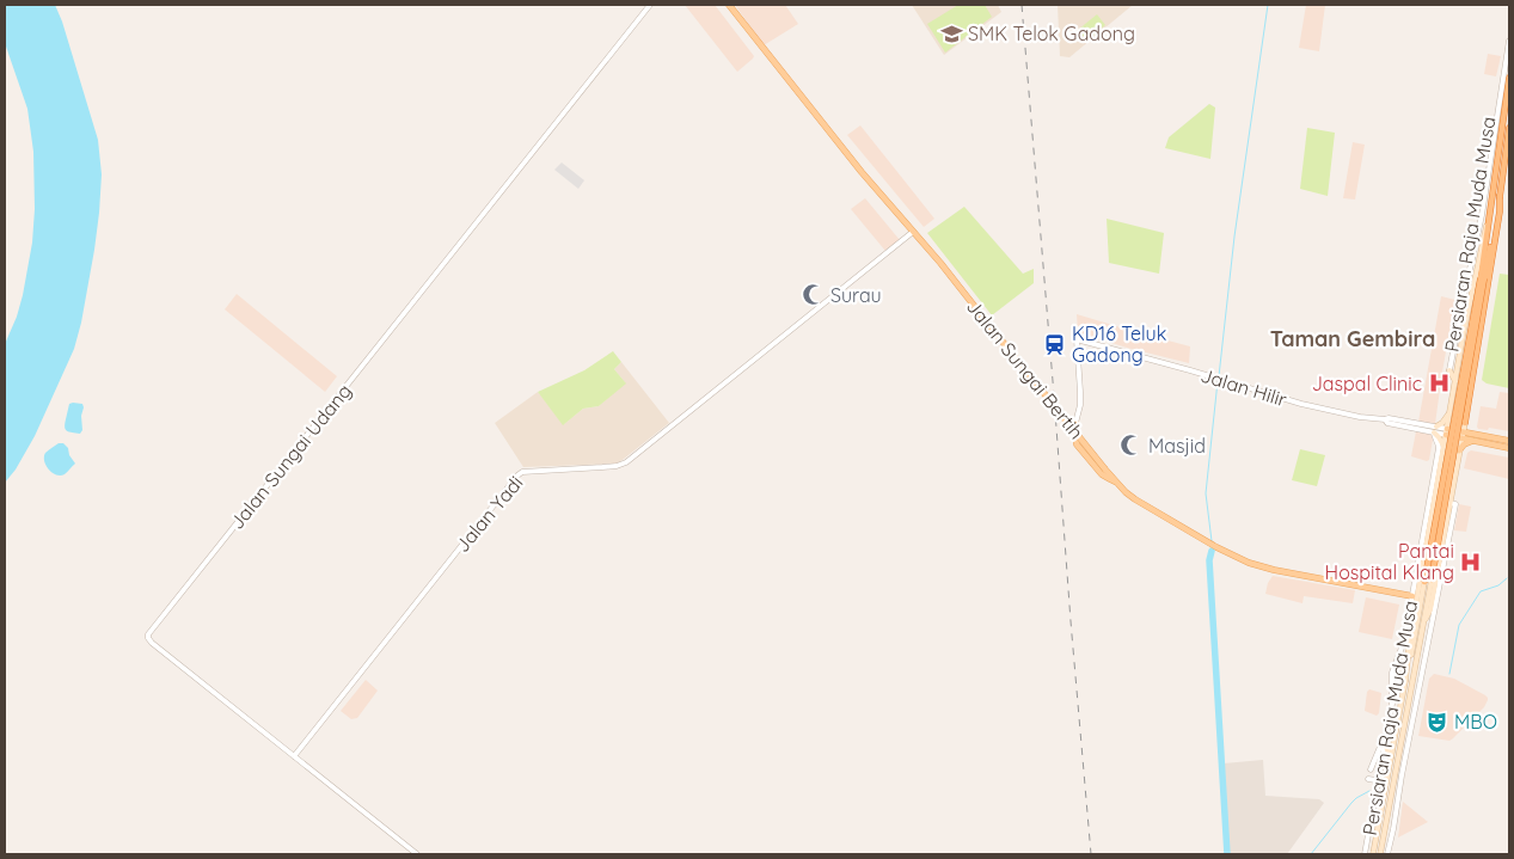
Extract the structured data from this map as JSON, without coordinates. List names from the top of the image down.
{
  "streets": {
    "highway": ["Persiaran Raja Muda Musa"],
    "main road": ["Jalan Sungai Bertih"],
    "street": ["Jalan Hilir", "Jalan Sungai Udang", "Jalan Yadi"]
  },
  "crossings": [
    ["Jalan Sungai Bertih", "Jalan Yadi"],
    ["Jalan Sungai Udang", "Jalan Yadi"]
  ],
  "districts": ["Taman Gembira"],
  "places": {
    "school or university": ["SMK Telok Gadong"],
    "mosque": ["Surau", "Masjid"],
    "station": ["KD16 Teluk Gadong"],
    "hospital": ["Jaspal Clinic", "Pantai Hospital Klang"],
    "theatre": ["MBO"]
  }
}
